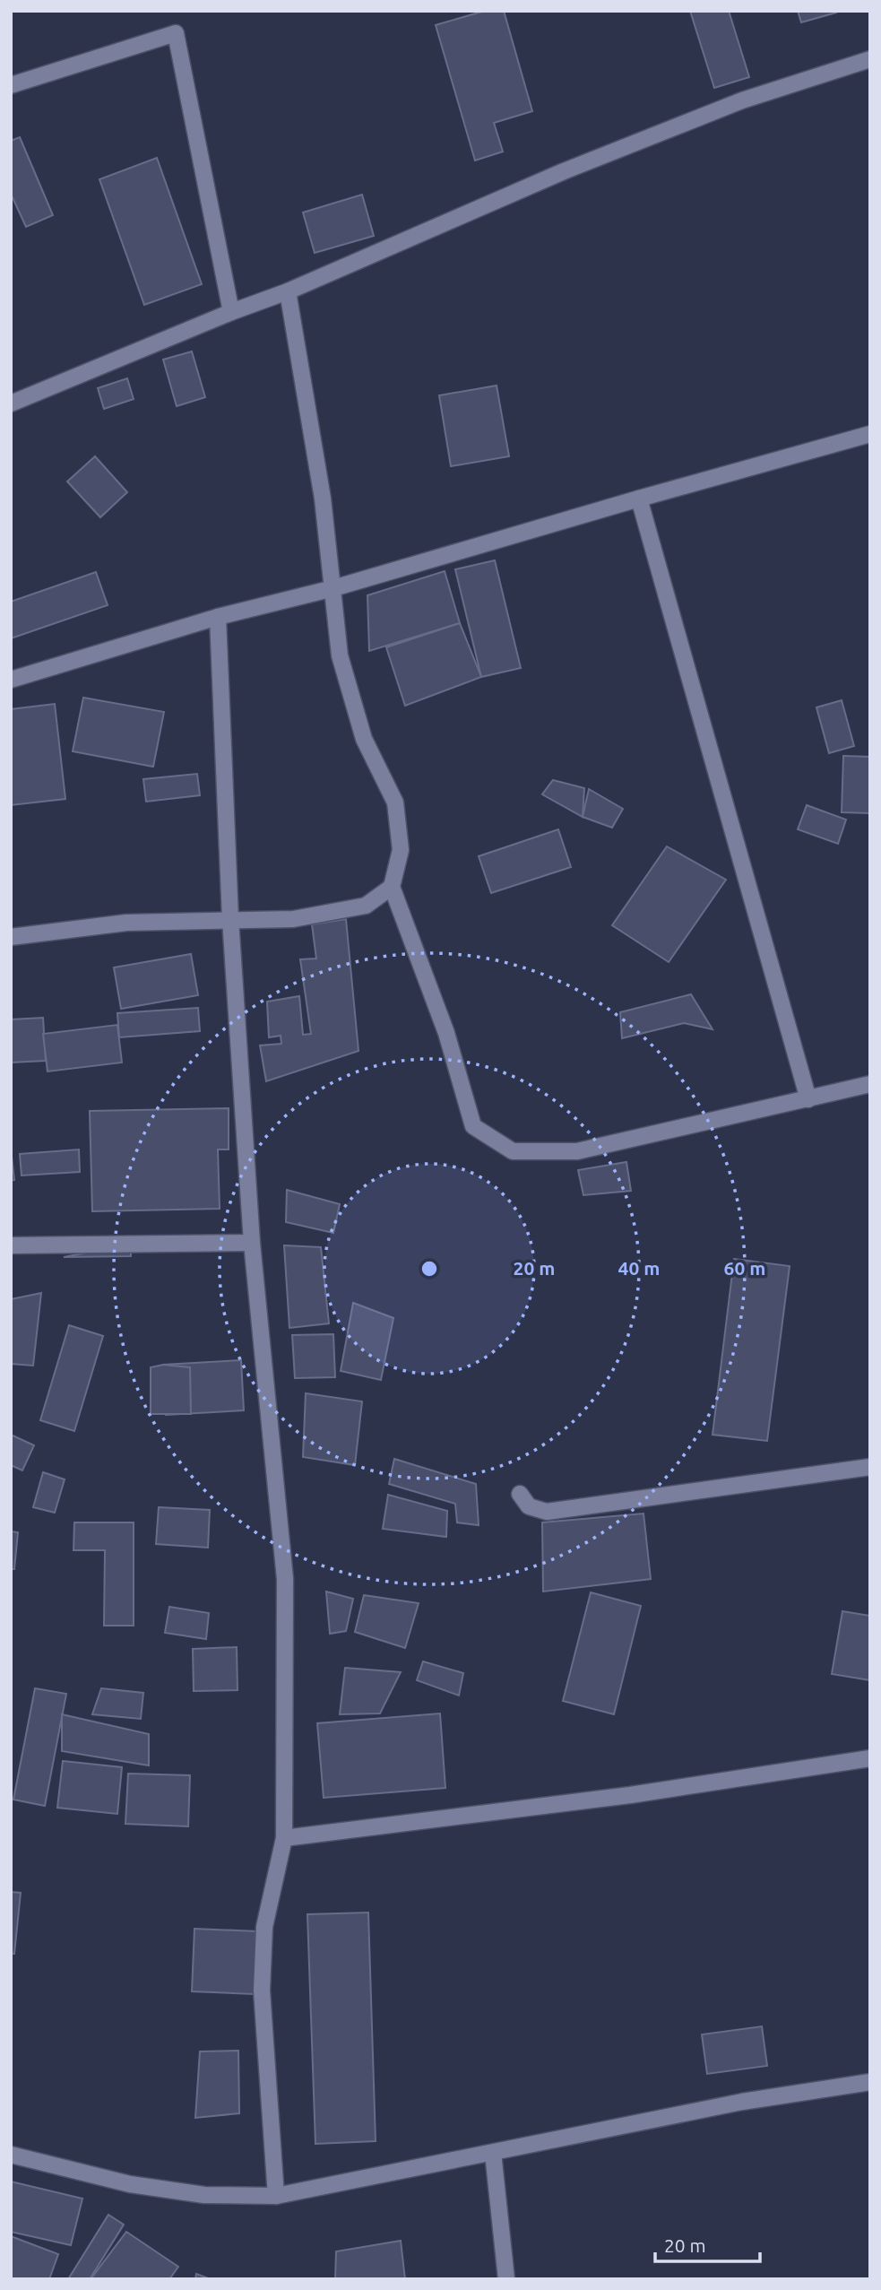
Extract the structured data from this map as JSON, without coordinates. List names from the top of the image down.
{
  "scale_bar": "20 m",
  "rings": ["20 m", "40 m", "60 m"]
}
